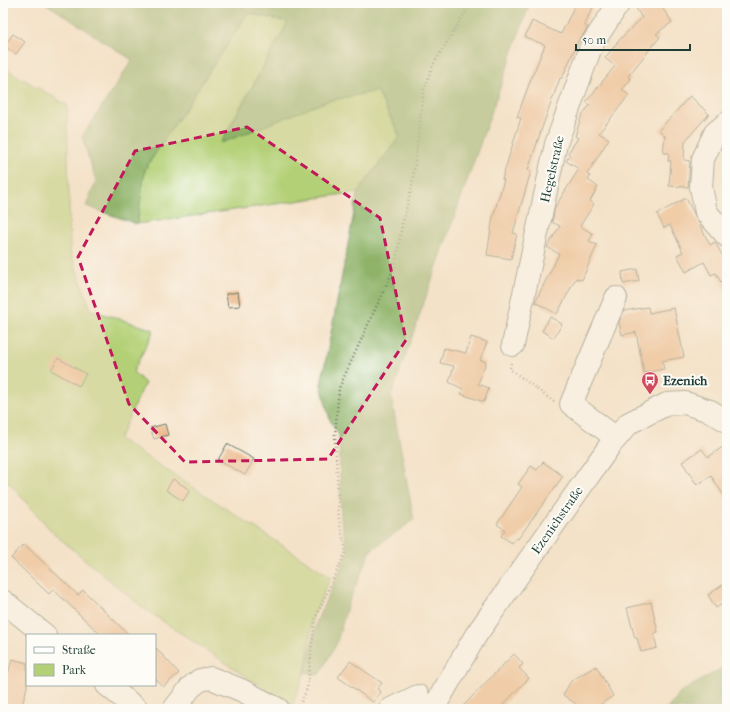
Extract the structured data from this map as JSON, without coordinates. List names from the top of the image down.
{
  "streets": {
    "street": ["Hegelstraße", "Ezenichstraße"]
  },
  "places": {
    "bus stop": ["Ezenich"]
  },
  "legend": ["Straße", "Park"],
  "scale_bar": "50 m"
}
